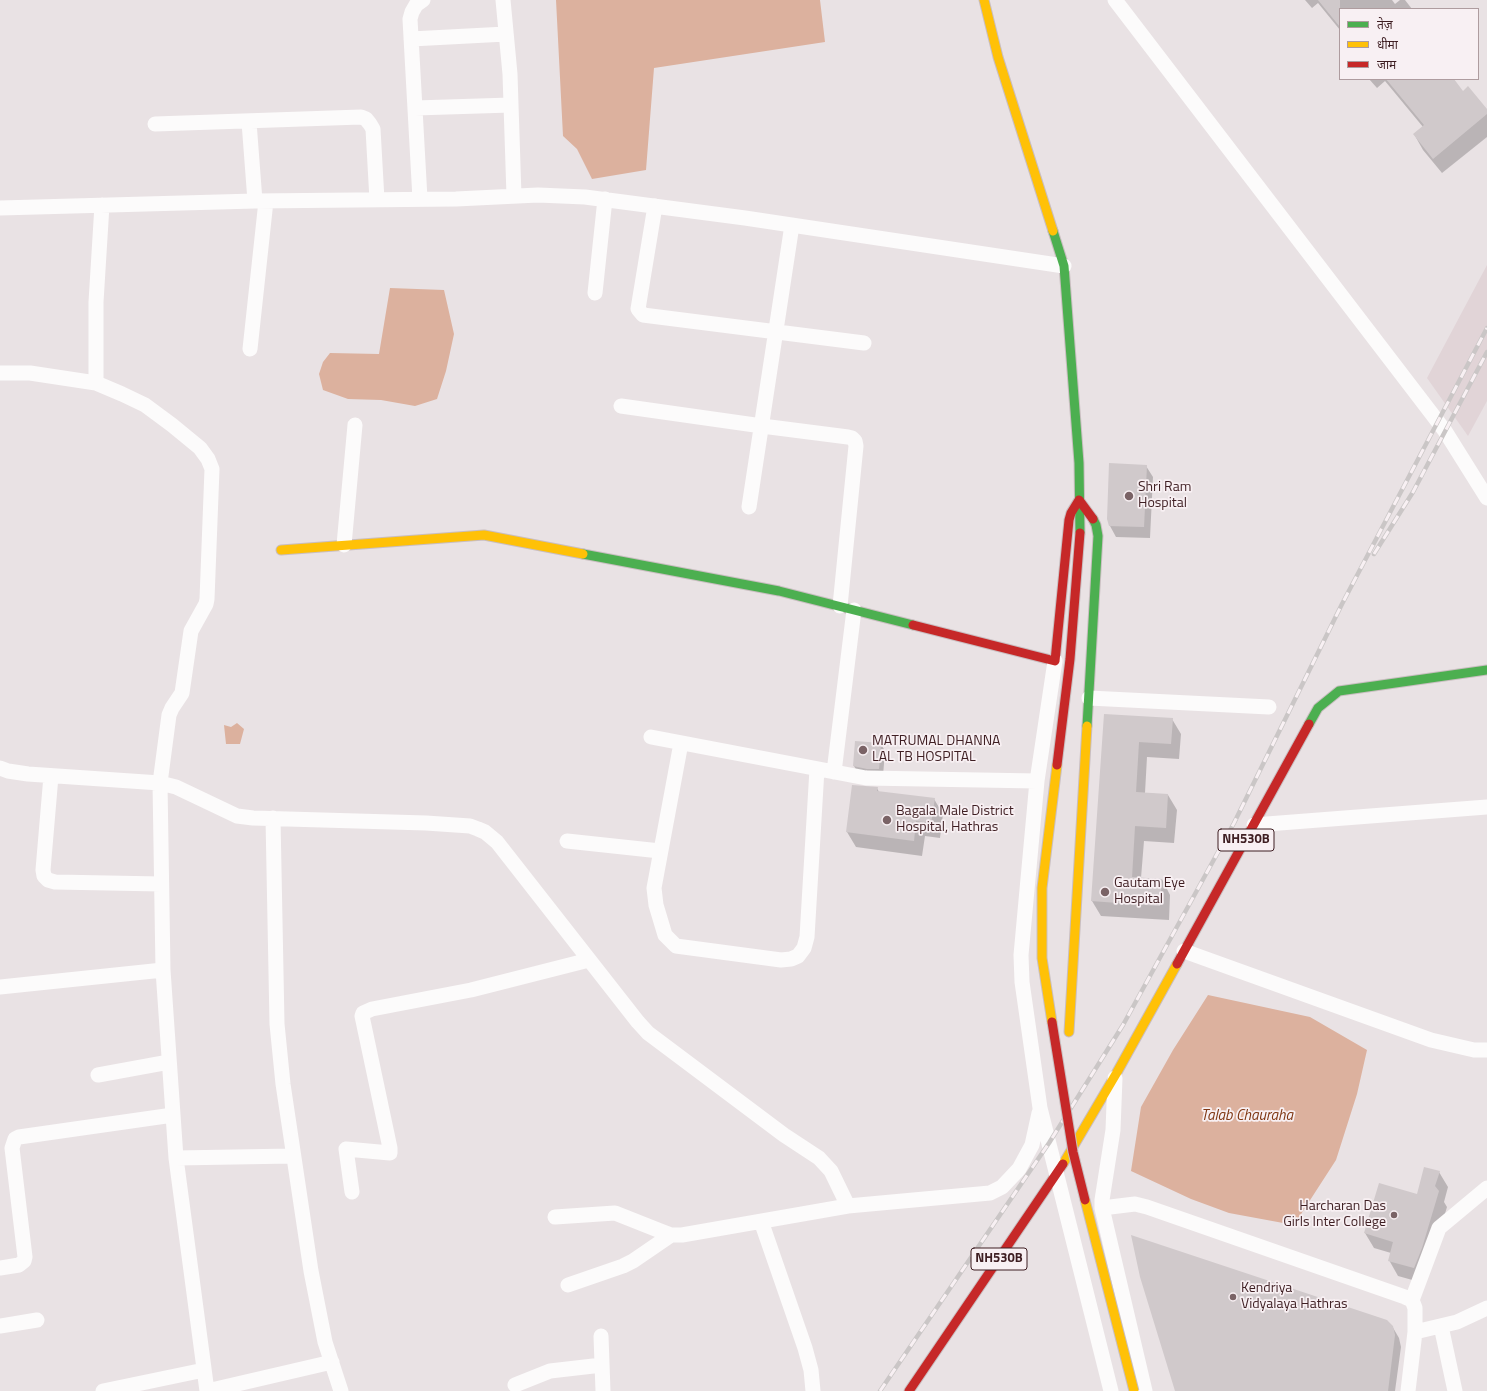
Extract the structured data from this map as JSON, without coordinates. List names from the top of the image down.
{
  "streets": {
    "main road": ["NH530B"]
  },
  "water": ["Talab Chauraha"],
  "places": [
    "Shri Ram Hospital",
    "MATRUMAL DHANNA LAL TB HOSPITAL",
    "Bagala Male District Hospital, Hathras",
    "Gautam Eye Hospital",
    "Harcharan Das Girls Inter College",
    "Kendriya Vidyalaya Hathras"
  ],
  "legend": ["तेज़", "धीमा", "जाम"]
}
